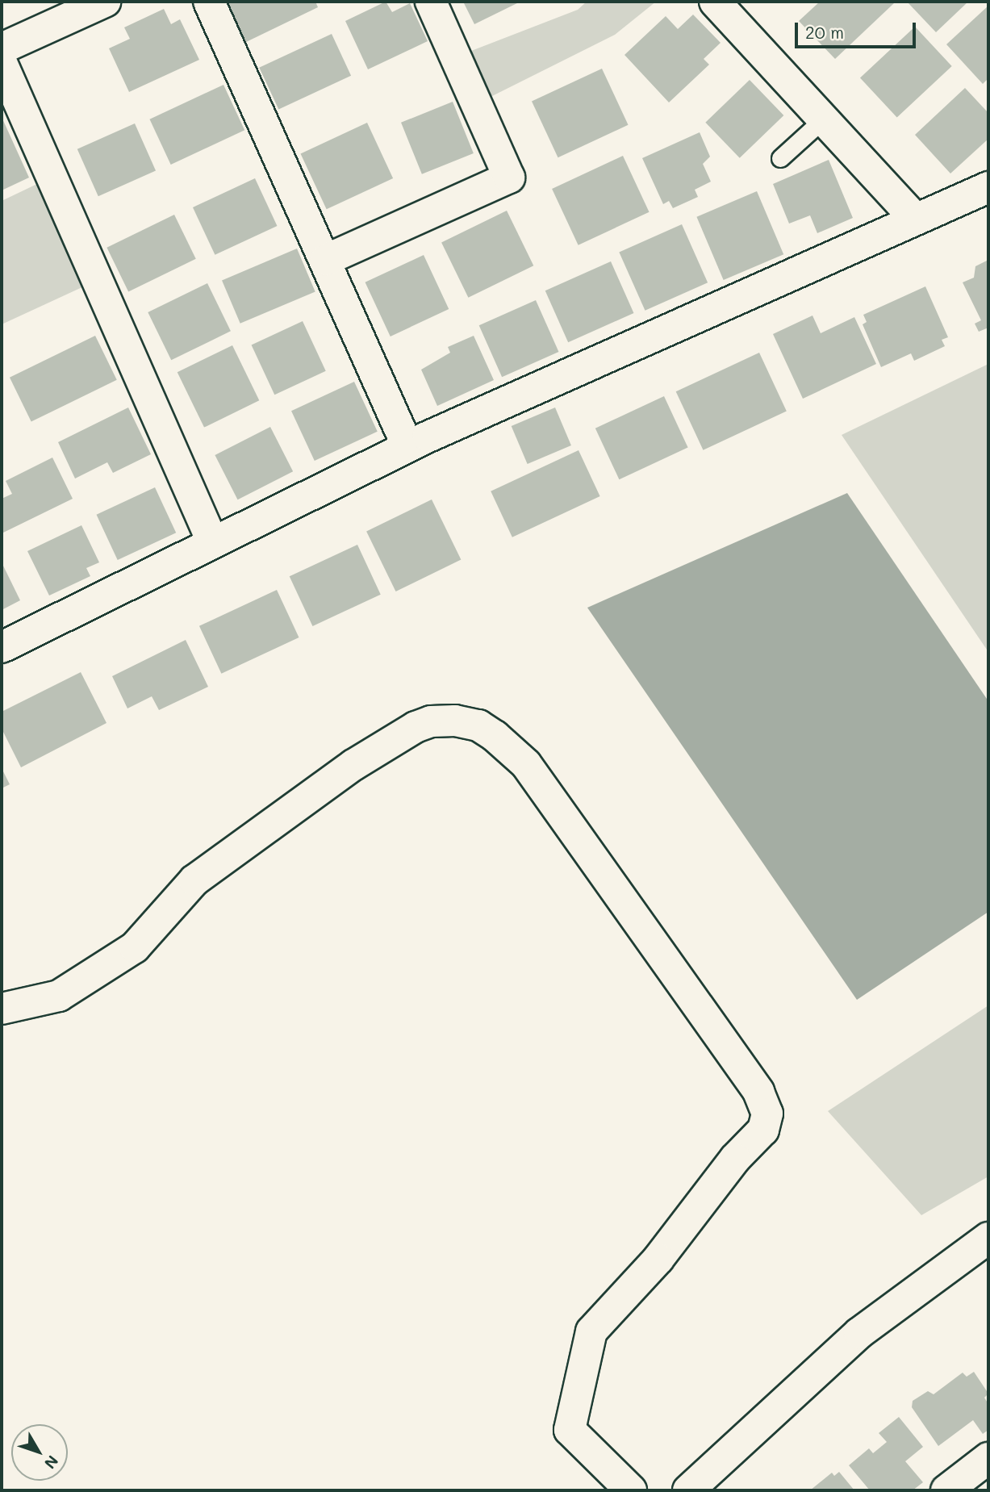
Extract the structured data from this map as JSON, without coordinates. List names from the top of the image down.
{
  "scale_bar": "20 m",
  "north": "bottom right"
}
